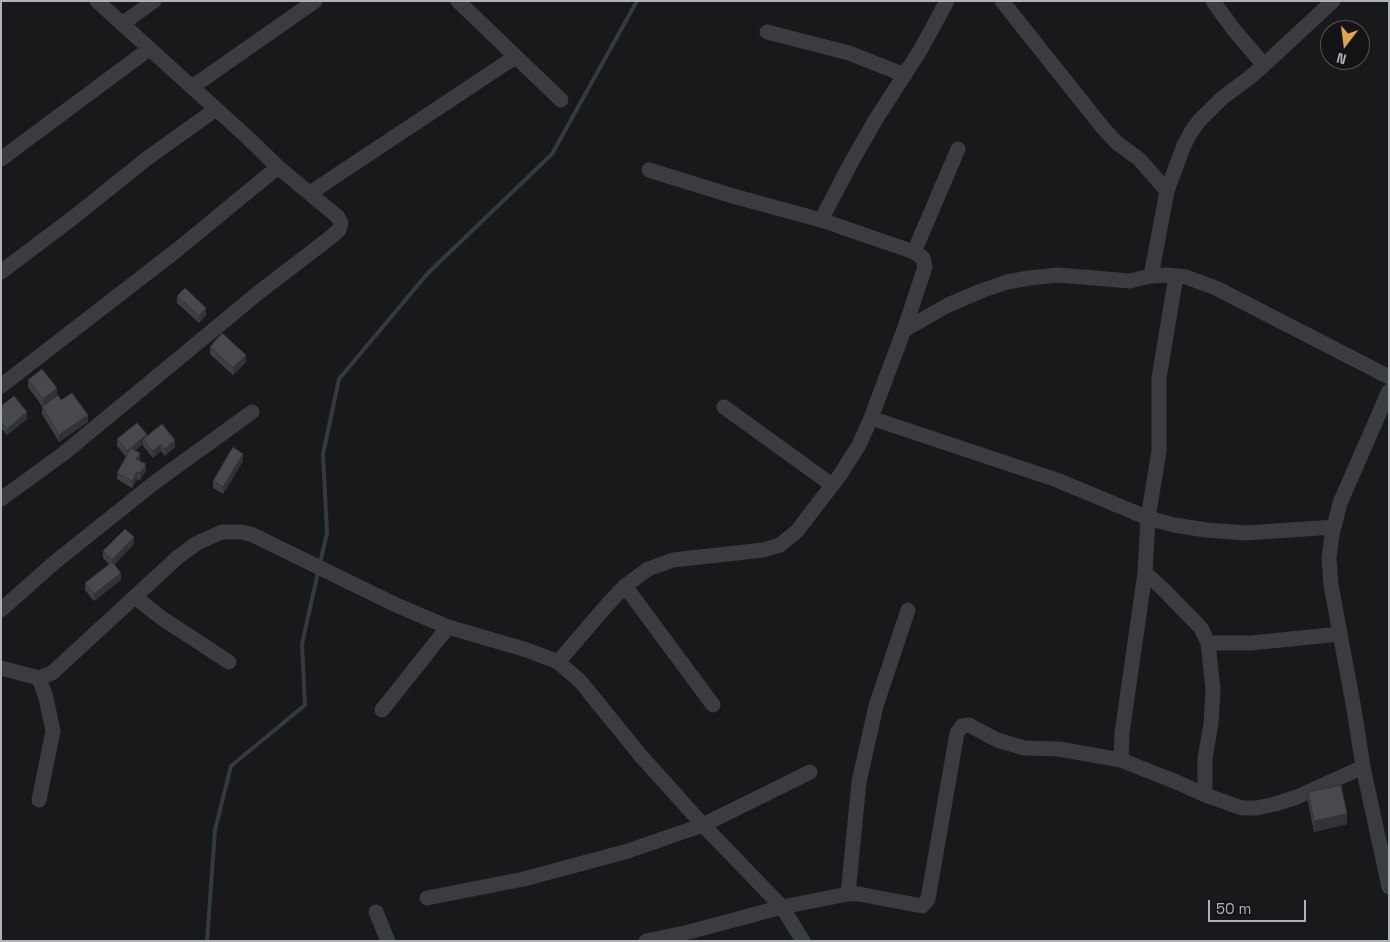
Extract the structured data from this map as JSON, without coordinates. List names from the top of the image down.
{
  "scale_bar": "50 m",
  "north": "bottom"
}
